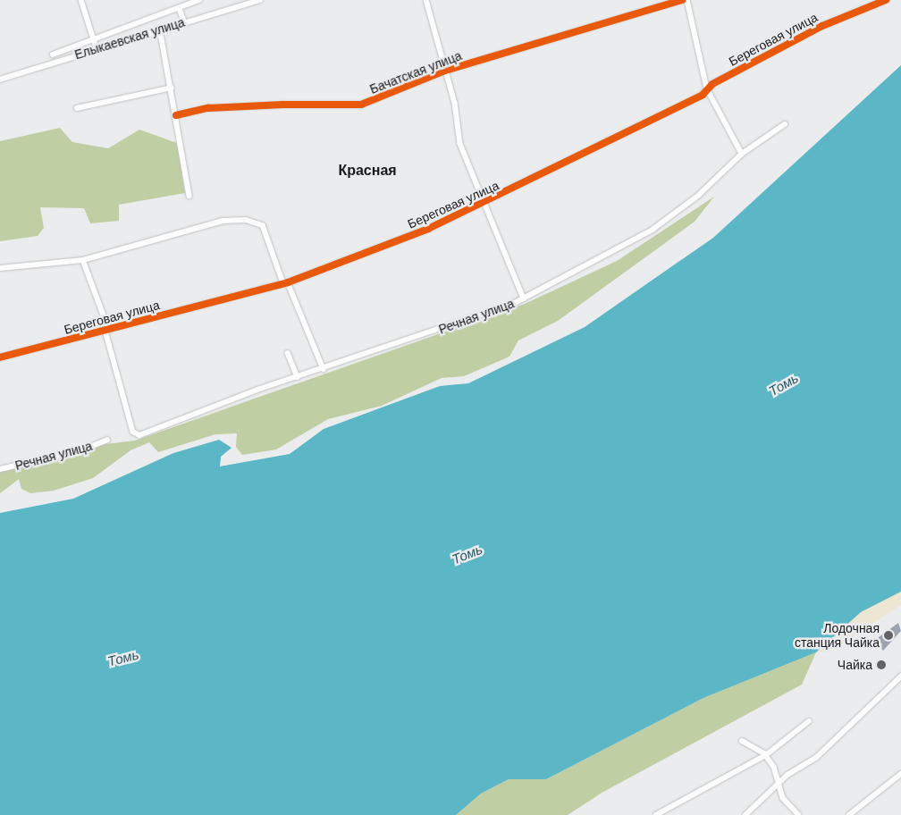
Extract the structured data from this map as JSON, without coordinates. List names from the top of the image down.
{
  "streets": {
    "street": [
      "Елыкаевская улица",
      "Береговая улица",
      "Бачатская улица",
      "Речная улица"
    ]
  },
  "crossings": [
    ["Береговая улица", "Речная улица"]
  ],
  "districts": ["Красная"],
  "water": ["Томь"],
  "places": ["Лодочная станция Чайка", "Чайка"]
}
